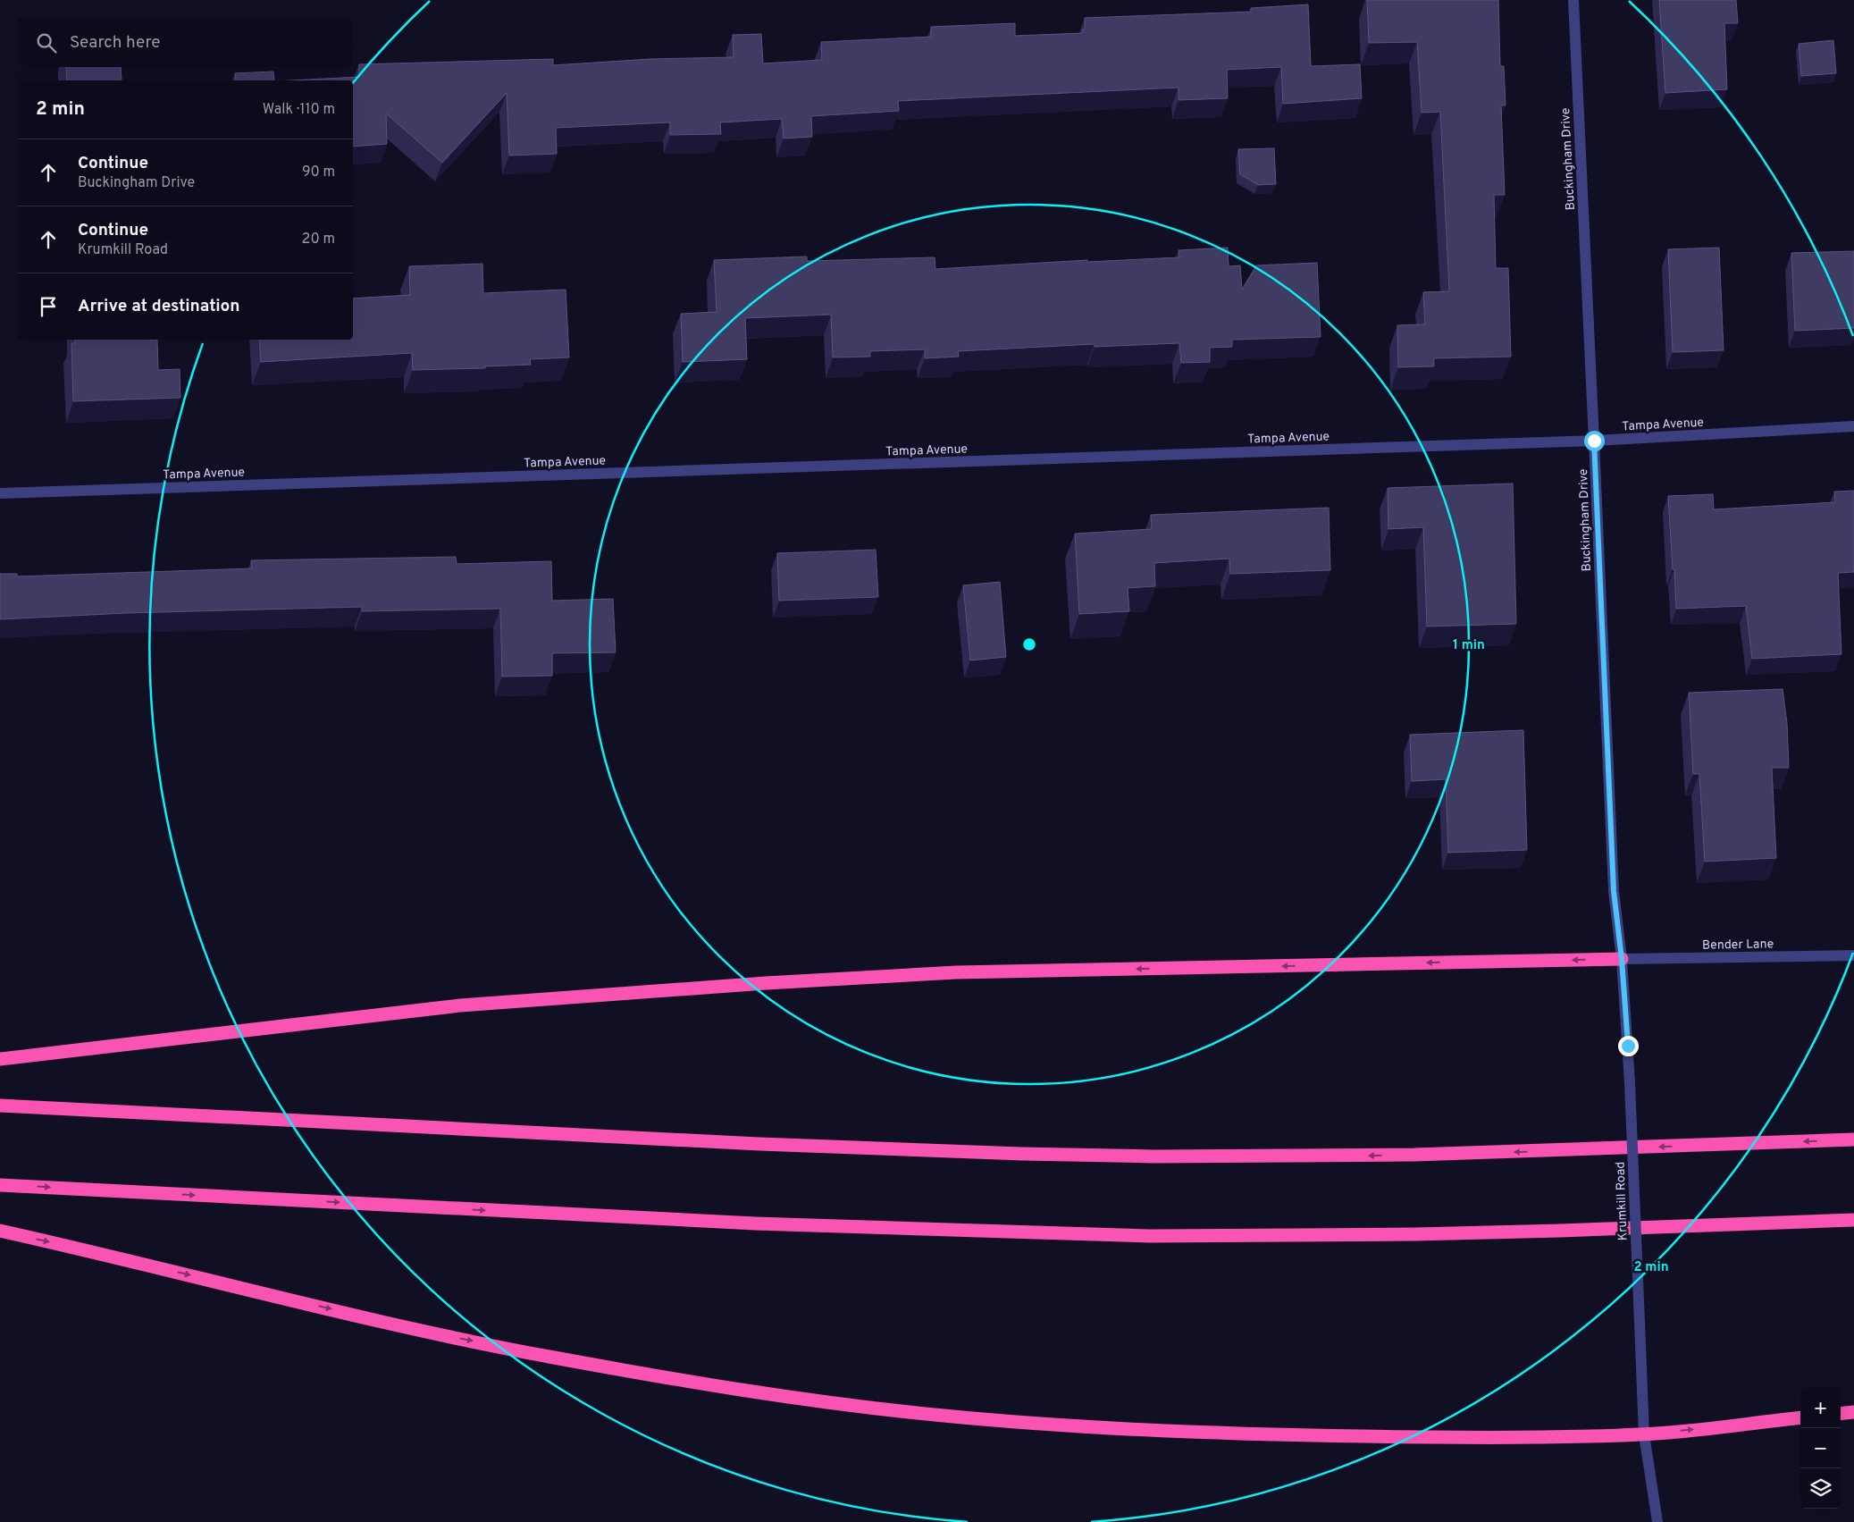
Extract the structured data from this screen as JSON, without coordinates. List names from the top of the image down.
{
  "streets": {
    "street": [
      "Buckingham Drive",
      "Tampa Avenue",
      "Bender Lane",
      "Krumkill Road"
    ]
  },
  "crossings": [
    ["Buckingham Drive", "Tampa Avenue"],
    ["Buckingham Drive", "Bender Lane"],
    ["Buckingham Drive", "Krumkill Road"],
    ["Bender Lane", "Krumkill Road"]
  ],
  "page": {
    "search": "Search here",
    "heading": ["2 min", "Walk · 110 m"],
    "list": [
      ["Continue", "Buckingham Drive", "90 m"],
      ["Continue", "Krumkill Road", "20 m"],
      "Arrive at destination"
    ],
    "map_buttons": ["+", "−"]
  },
  "rings": ["1 min", "2 min"]
}
